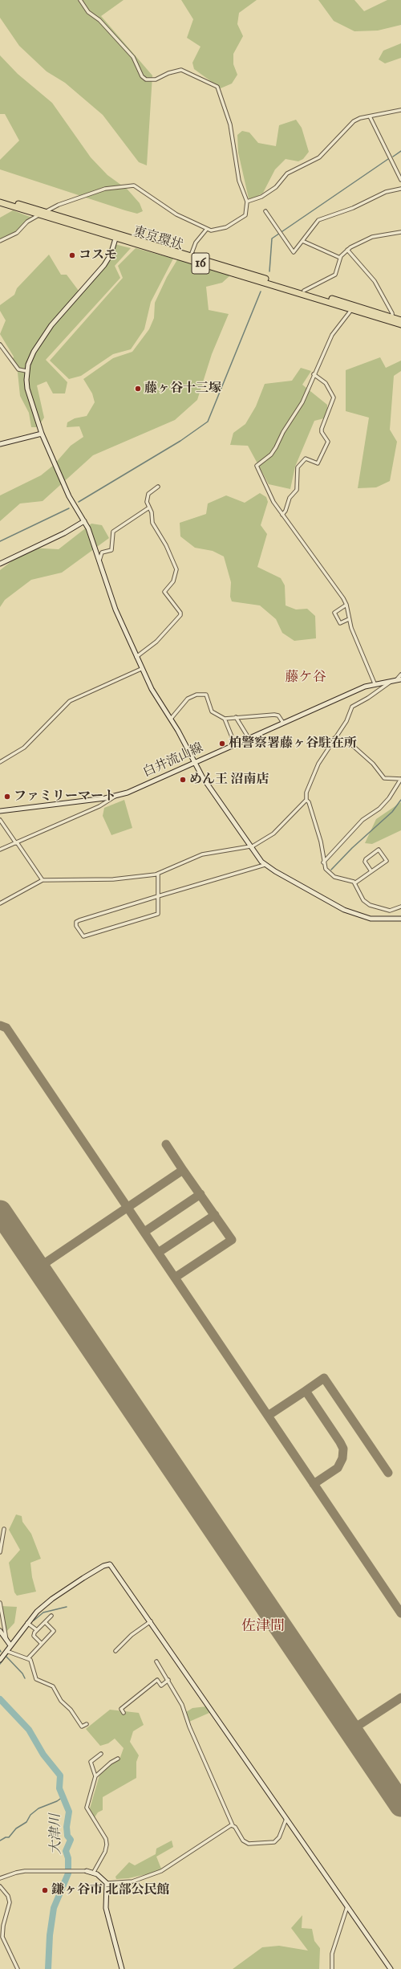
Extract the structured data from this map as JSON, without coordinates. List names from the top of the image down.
{
  "streets": {
    "highway": ["東京環状", "16"],
    "street": ["白井流山線"]
  },
  "districts": ["藤ケ谷", "佐津間"],
  "water": ["大津川"],
  "places": [
    "コスモ",
    "藤ヶ谷十三塚",
    "柏警察署藤ヶ谷駐在所",
    "めん王 沼南店",
    "ファミリーマート",
    "鎌ヶ谷市 北部公民館"
  ]
}
